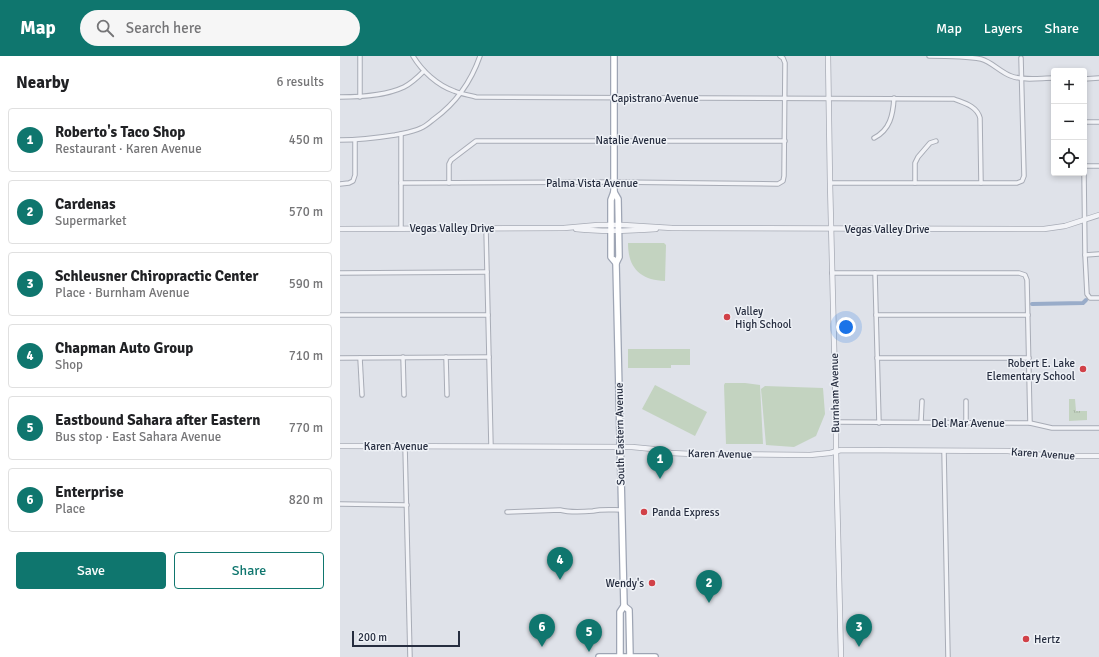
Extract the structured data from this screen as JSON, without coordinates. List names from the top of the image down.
{
  "streets": {
    "main road": ["South Eastern Avenue"],
    "street": [
      "Capistrano Avenue",
      "Natalie Avenue",
      "Palma Vista Avenue",
      "Vegas Valley Drive",
      "Burnham Avenue",
      "Del Mar Avenue",
      "Karen Avenue"
    ]
  },
  "crossings": [
    ["Capistrano Avenue", "Burnham Avenue"],
    ["Capistrano Avenue", "South Eastern Avenue"],
    ["Natalie Avenue", "Palma Vista Avenue"],
    ["Natalie Avenue", "South Eastern Avenue"],
    ["Palma Vista Avenue", "South Eastern Avenue"],
    ["Vegas Valley Drive", "Burnham Avenue"],
    ["Vegas Valley Drive", "South Eastern Avenue"],
    ["Burnham Avenue", "Del Mar Avenue"],
    ["Burnham Avenue", "Karen Avenue"],
    ["South Eastern Avenue", "Karen Avenue"]
  ],
  "places": [
    "Valley High School",
    "Robert E. Lake Elementary School",
    "Panda Express",
    "Wendy's",
    "Hertz"
  ],
  "scale_bar": "200 m",
  "page": {
    "header": "Map",
    "search": "Search here",
    "nav": ["Map", "Layers", "Share"],
    "heading": ["Nearby", "6 results"],
    "map_buttons": ["+", "−"],
    "list": [
      {
        "mark": "1",
        "name": "Roberto's Taco Shop",
        "note": "Restaurant · Karen Avenue",
        "value": "450 m"
      },
      {
        "mark": "2",
        "name": "Cardenas",
        "note": "Supermarket",
        "value": "570 m"
      },
      {
        "mark": "3",
        "name": "Schleusner Chiropractic Center",
        "note": "Place · Burnham Avenue",
        "value": "590 m"
      },
      {
        "mark": "4",
        "name": "Chapman Auto Group",
        "note": "Shop",
        "value": "710 m"
      },
      {
        "mark": "5",
        "name": "Eastbound Sahara after Eastern",
        "note": "Bus stop · East Sahara Avenue",
        "value": "770 m"
      },
      {
        "mark": "6",
        "name": "Enterprise",
        "note": "Place",
        "value": "820 m"
      }
    ],
    "pins": [
      "1",
      "4",
      "2",
      "3",
      "6",
      "5"
    ],
    "buttons": ["Save", "Share"],
    "scale": "200 m"
  }
}
